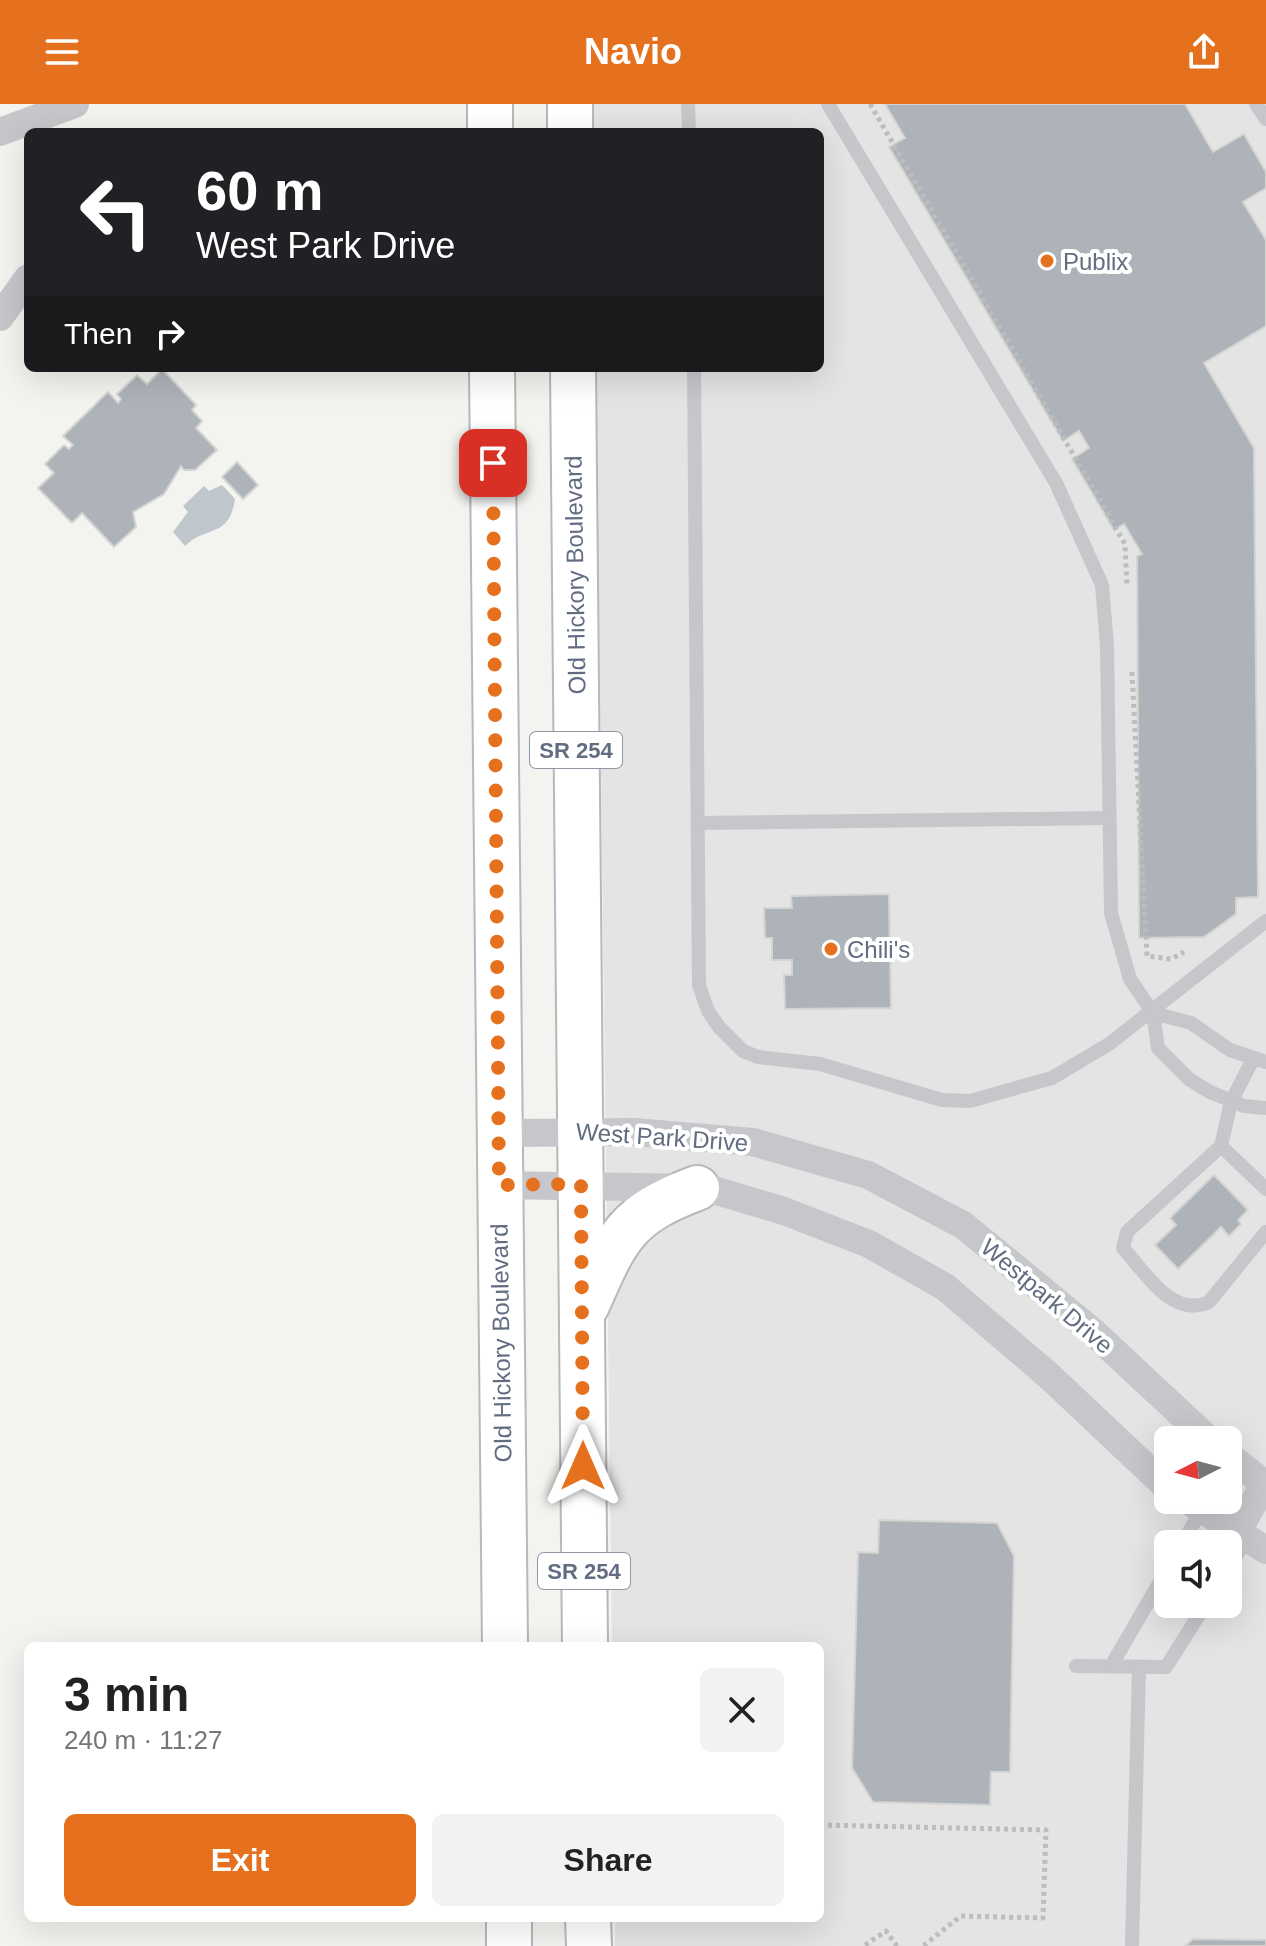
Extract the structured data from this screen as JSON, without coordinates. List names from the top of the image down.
{
  "streets": {
    "main road": ["Old Hickory Boulevard", "SR 254"],
    "street": ["West Park Drive", "Westpark Drive"]
  },
  "crossings": [
    ["Old Hickory Boulevard", "West Park Drive"],
    ["West Park Drive", "Westpark Drive"]
  ],
  "places": ["Publix", "Chili's"],
  "north": "left",
  "page": {
    "header": "Navio",
    "turn": ["60 m", "West Park Drive"],
    "then": "Then",
    "heading": ["3 min", "240 m · 11:27"],
    "buttons": ["Exit", "Share"]
  }
}
